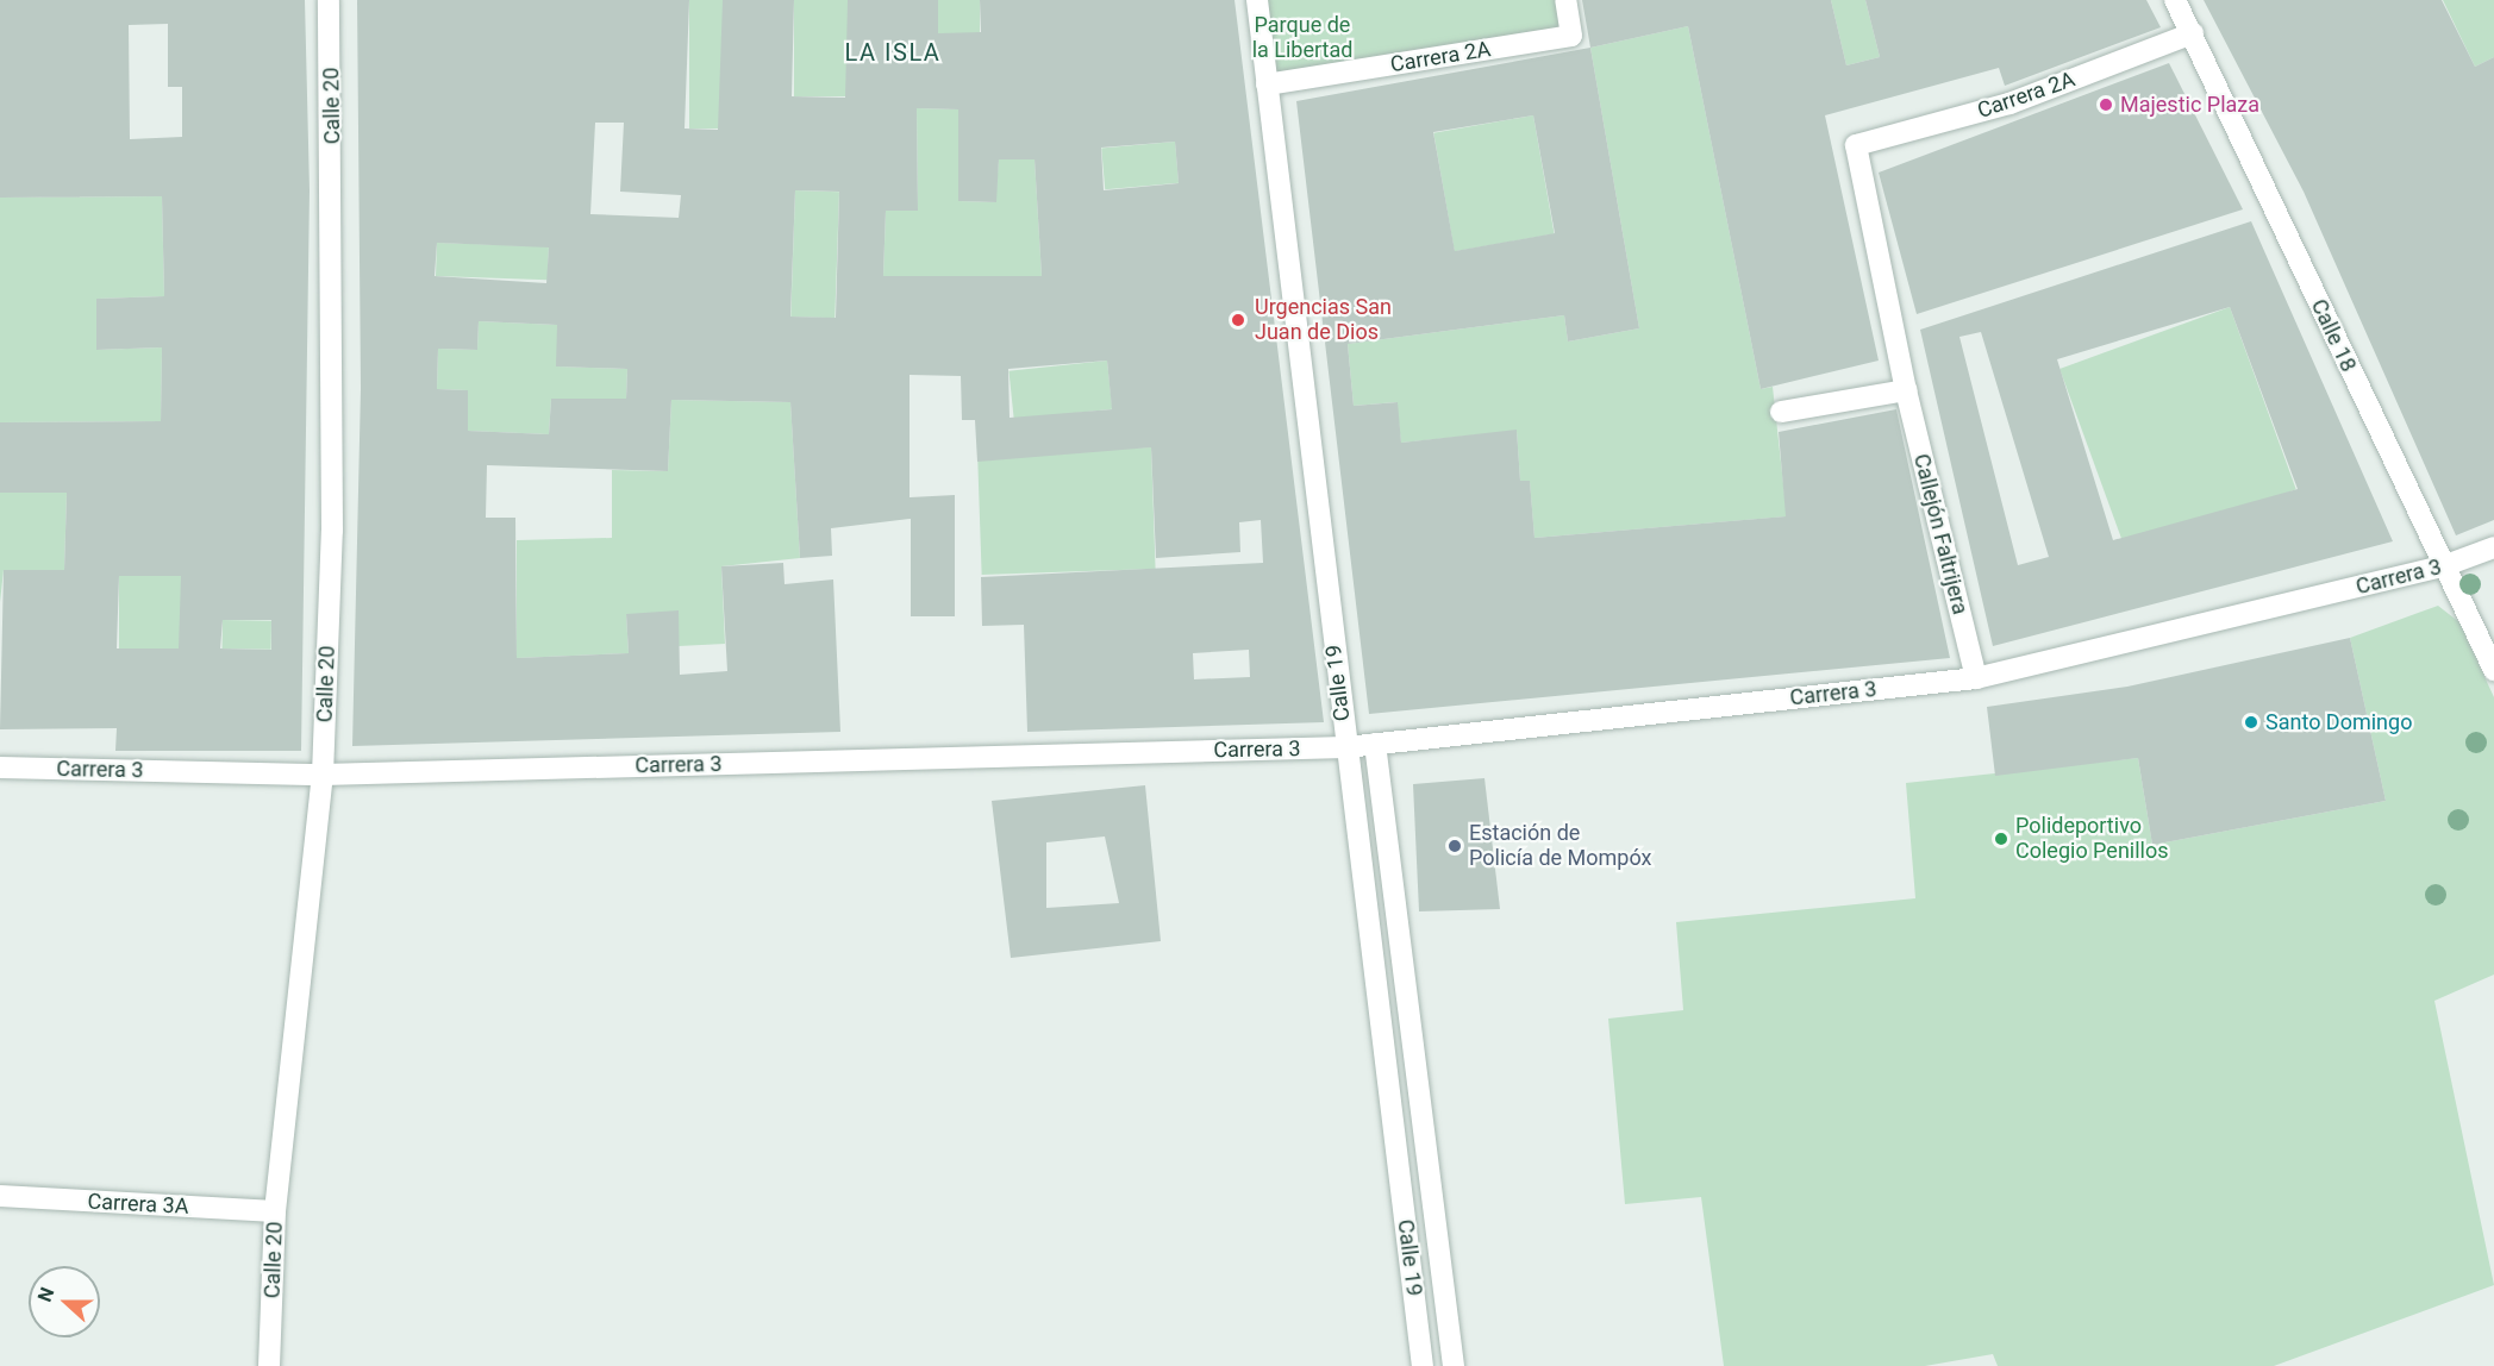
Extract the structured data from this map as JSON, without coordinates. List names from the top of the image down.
{
  "streets": {
    "street": [
      "Carrera 2A",
      "Calle 20",
      "Calle 18",
      "Callejón Faltrijera",
      "Carrera 3",
      "Calle 19",
      "Carrera 3A"
    ]
  },
  "crossings": [
    ["Carrera 2A", "Calle 18"],
    ["Carrera 2A", "Callejón Faltrijera"],
    ["Carrera 2A", "Calle 19"],
    ["Calle 20", "Carrera 3"],
    ["Calle 20", "Carrera 3A"],
    ["Calle 18", "Carrera 3"],
    ["Callejón Faltrijera", "Carrera 3"],
    ["Carrera 3", "Calle 19"]
  ],
  "districts": ["LA ISLA"],
  "parks": ["Parque de la Libertad"],
  "places": [
    "Majestic Plaza",
    "Urgencias San Juan de Dios",
    "Santo Domingo",
    "Polideportivo Colegio Penillos",
    "Estación de Policía de Mompóx"
  ],
  "north": "left"
}
